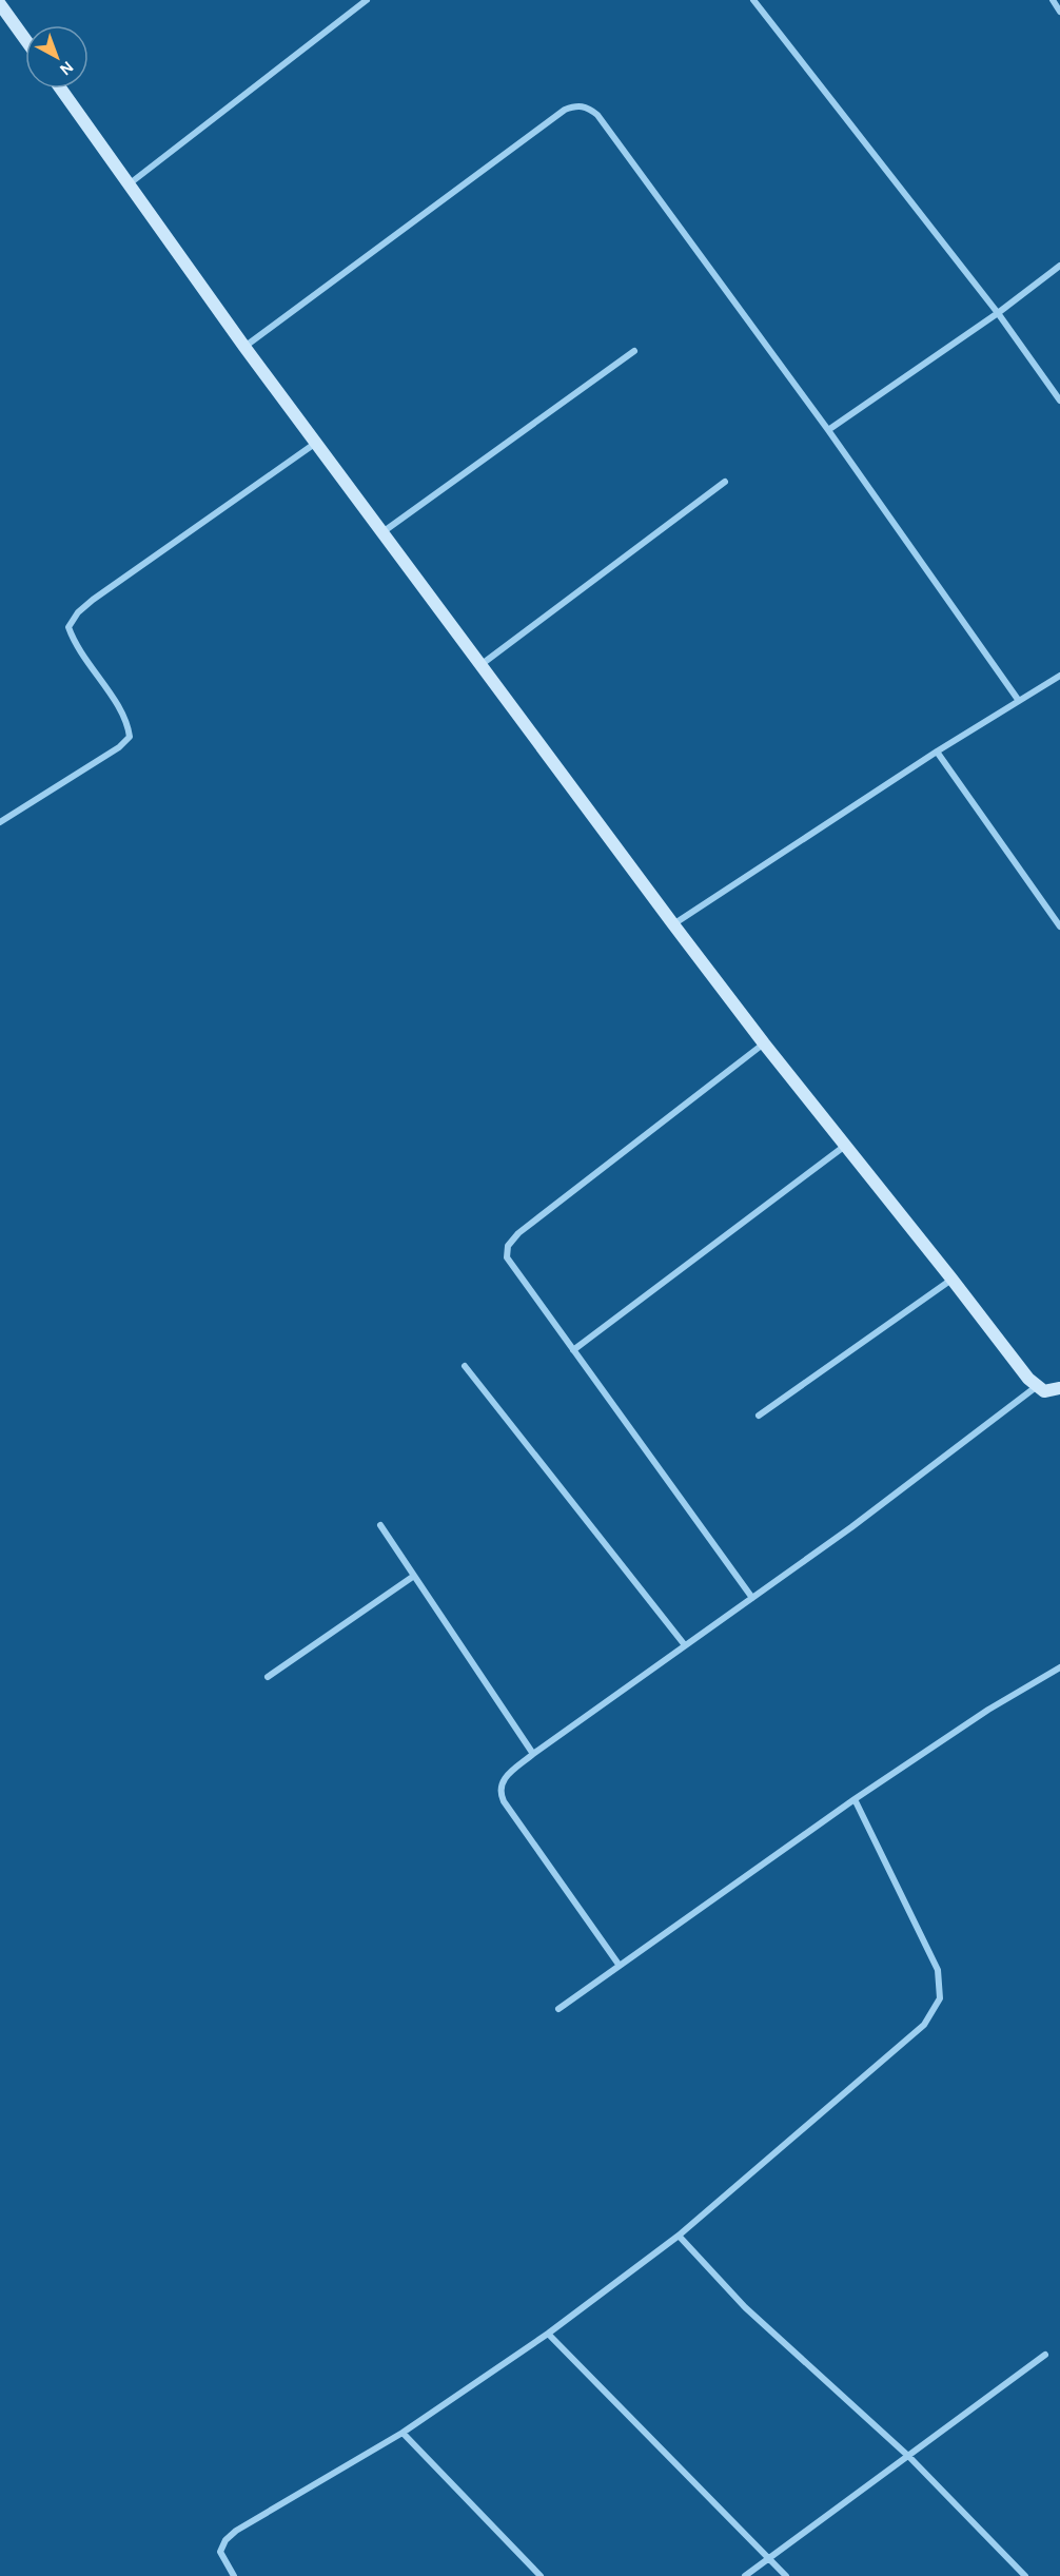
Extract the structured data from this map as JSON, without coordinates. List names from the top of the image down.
{
  "north": "bottom right"
}
